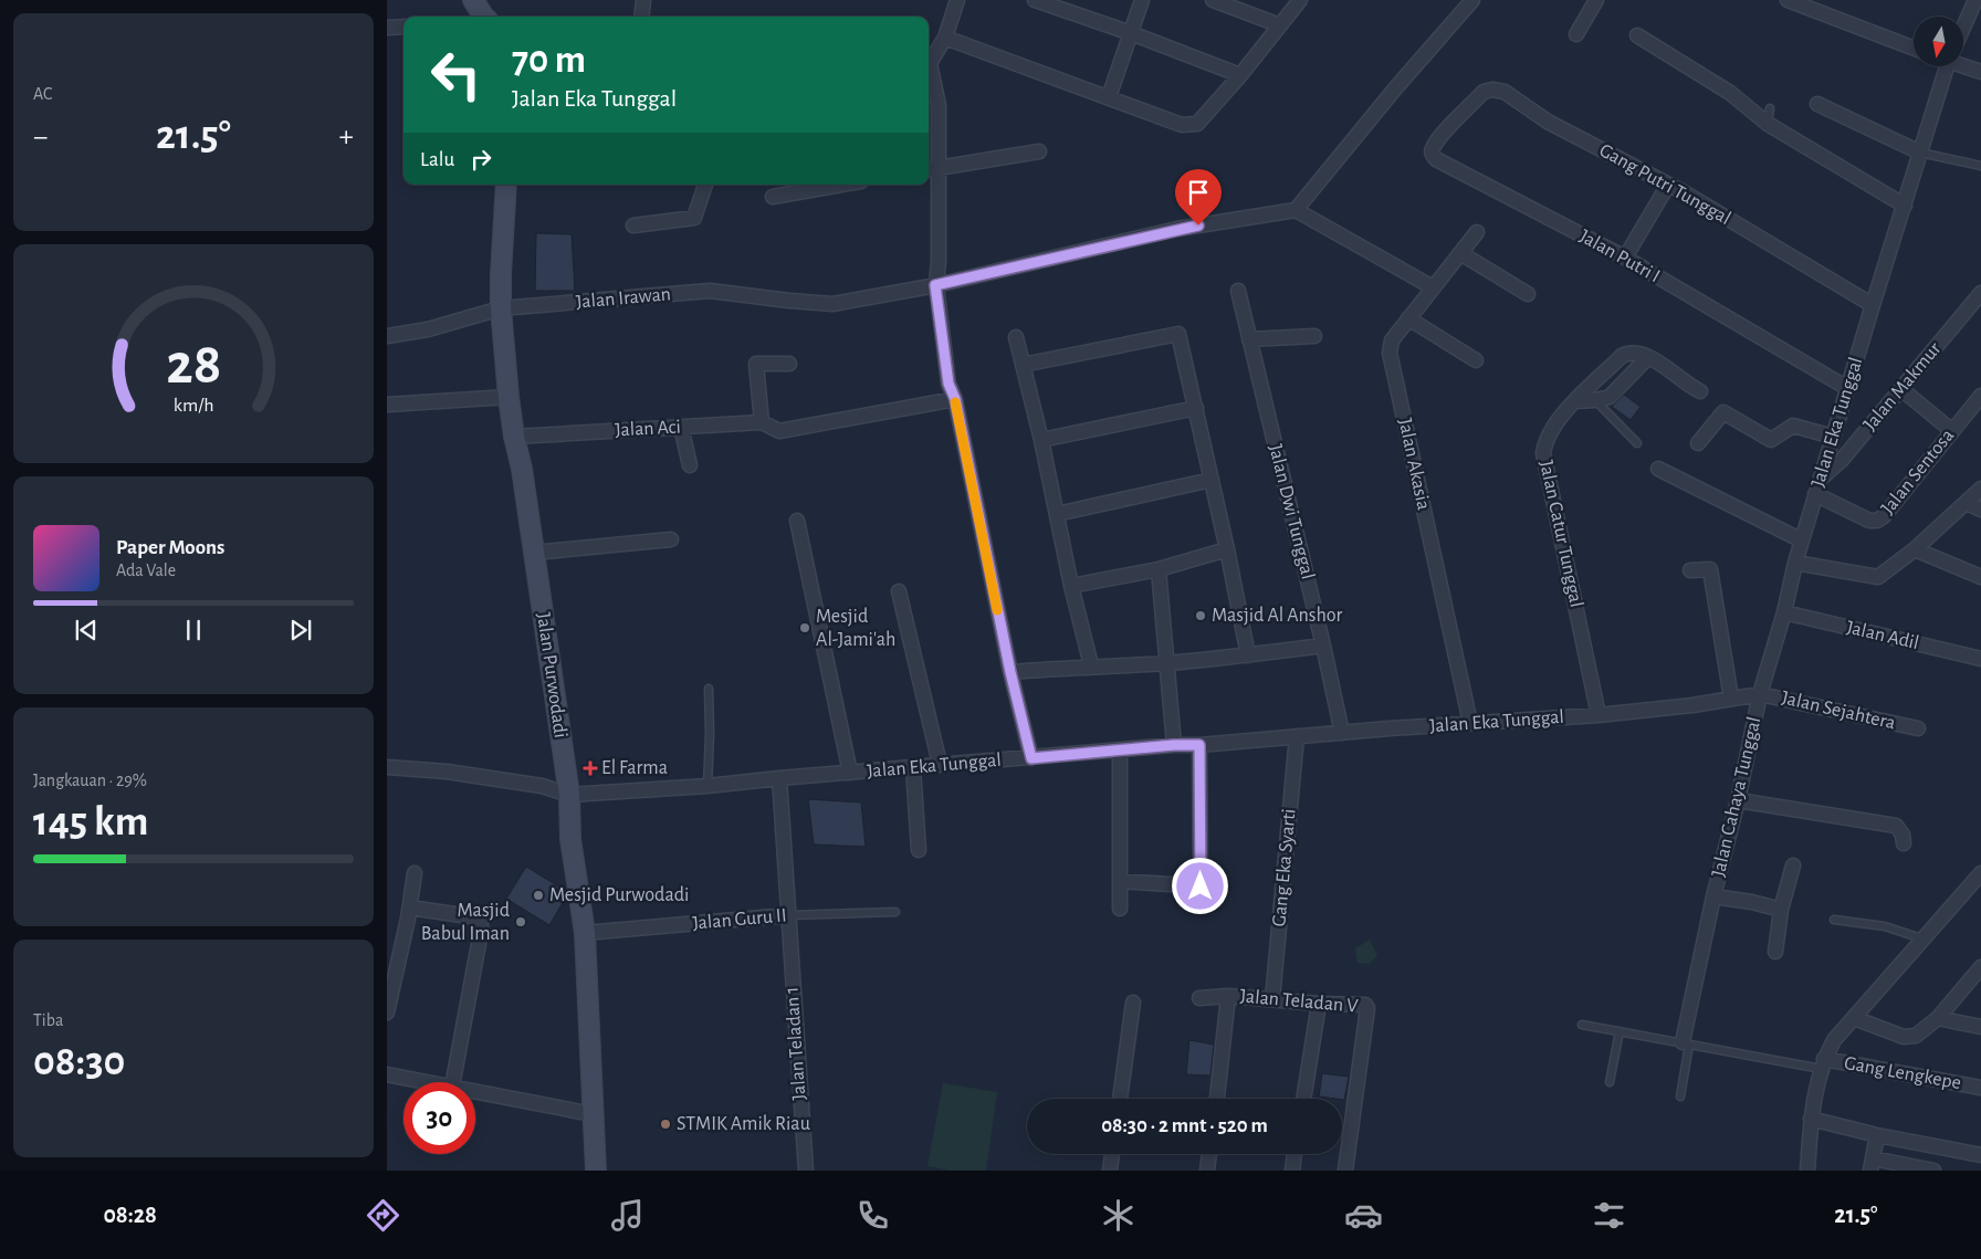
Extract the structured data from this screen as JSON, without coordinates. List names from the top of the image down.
{
  "streets": {
    "street": [
      "Gang Putri Tunggal",
      "Jalan Putri I",
      "Jalan Irawan",
      "Jalan Makmur",
      "Jalan Eka Tunggal",
      "Jalan Aci",
      "Jalan Akasia",
      "Jalan Sentosa",
      "Jalan Dwi Tunggal",
      "Jalan Catur Tunggal",
      "Jalan Adil",
      "Jalan Purwodadi",
      "Jalan Sejahtera",
      "Jalan Cahaya Tunggal",
      "Gang Eka Syarti",
      "Jalan Guru II",
      "Jalan Teladan V",
      "Jalan Teladan 1",
      "Gang Lengkepe"
    ]
  },
  "crossings": [
    ["Gang Putri Tunggal", "Jalan Putri I"],
    ["Gang Putri Tunggal", "Jalan Eka Tunggal"],
    ["Jalan Putri I", "Jalan Eka Tunggal"],
    ["Jalan Irawan", "Jalan Purwodadi"],
    ["Jalan Makmur", "Jalan Eka Tunggal"],
    ["Jalan Eka Tunggal", "Jalan Akasia"],
    ["Jalan Eka Tunggal", "Jalan Sentosa"],
    ["Jalan Eka Tunggal", "Jalan Dwi Tunggal"],
    ["Jalan Eka Tunggal", "Jalan Catur Tunggal"],
    ["Jalan Eka Tunggal", "Jalan Adil"],
    ["Jalan Eka Tunggal", "Jalan Purwodadi"],
    ["Jalan Eka Tunggal", "Jalan Sejahtera"],
    ["Jalan Eka Tunggal", "Jalan Cahaya Tunggal"],
    ["Jalan Eka Tunggal", "Gang Eka Syarti"],
    ["Jalan Eka Tunggal", "Jalan Teladan 1"],
    ["Jalan Aci", "Jalan Purwodadi"],
    ["Jalan Purwodadi", "Jalan Guru II"],
    ["Jalan Sejahtera", "Jalan Cahaya Tunggal"],
    ["Gang Eka Syarti", "Jalan Teladan V"],
    ["Jalan Guru II", "Jalan Teladan 1"]
  ],
  "places": {
    "other": [
      "Masjid Al Anshor",
      "Mesjid Al-Jami'ah",
      "Mesjid Purwodadi",
      "Masjid Babul Iman",
      "STMIK Amik Riau"
    ],
    "health": ["El Farma"]
  },
  "north": "bottom",
  "page": {
    "tile": [
      "AC",
      ["Jangkauan · 29%", "145 km"],
      ["Tiba", "08:30"]
    ],
    "turn": ["70 m", "Jalan Eka Tunggal"],
    "heat": ["−", "21.5°", "+"],
    "then": "Lalu",
    "song": ["Paper Moons", "Ada Vale"],
    "limit": "30",
    "trip": "08:30 · 2 mnt · 520 m",
    "tabs": ["08:28", "21.5°"],
    "gauge": ["28", "km/h"]
  }
}
